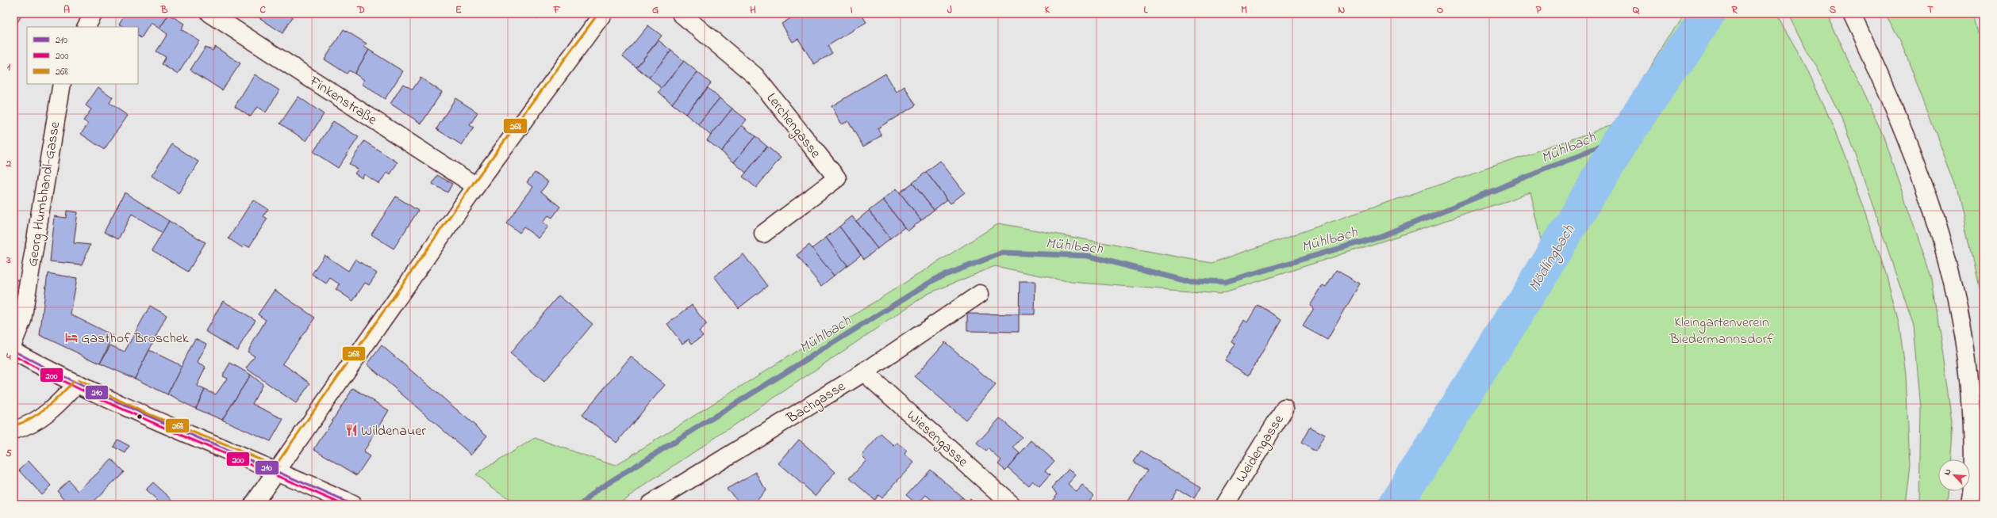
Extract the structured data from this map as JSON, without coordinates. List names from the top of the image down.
{
  "streets": {
    "street": [
      "Finkenstraße",
      "Lerchengasse",
      "Georg Humbhandl-Gasse",
      "Bachgasse",
      "Wiesengasse",
      "Weidengasse"
    ]
  },
  "crossings": [
    ["Bachgasse", "Wiesengasse"]
  ],
  "water": ["Mühlbach", "Mödlingbach"],
  "parks": ["Kleingartenverein Biedermannsdorf"],
  "places": {
    "hotel": ["Gasthof Broschek"],
    "restaurant": ["Wildenauer"]
  },
  "lines": ["transit line 268", "transit line 210", "transit line 200"],
  "legend": ["210", "200", "268"],
  "north": "top left",
  "grid": {
    "columns": [
      "A",
      "B",
      "C",
      "D",
      "E",
      "F",
      "G",
      "H",
      "I",
      "J",
      "K",
      "L",
      "M",
      "N",
      "O",
      "P",
      "Q",
      "R",
      "S",
      "T"
    ],
    "rows": [
      "1",
      "2",
      "3",
      "4",
      "5"
    ]
  }
}
